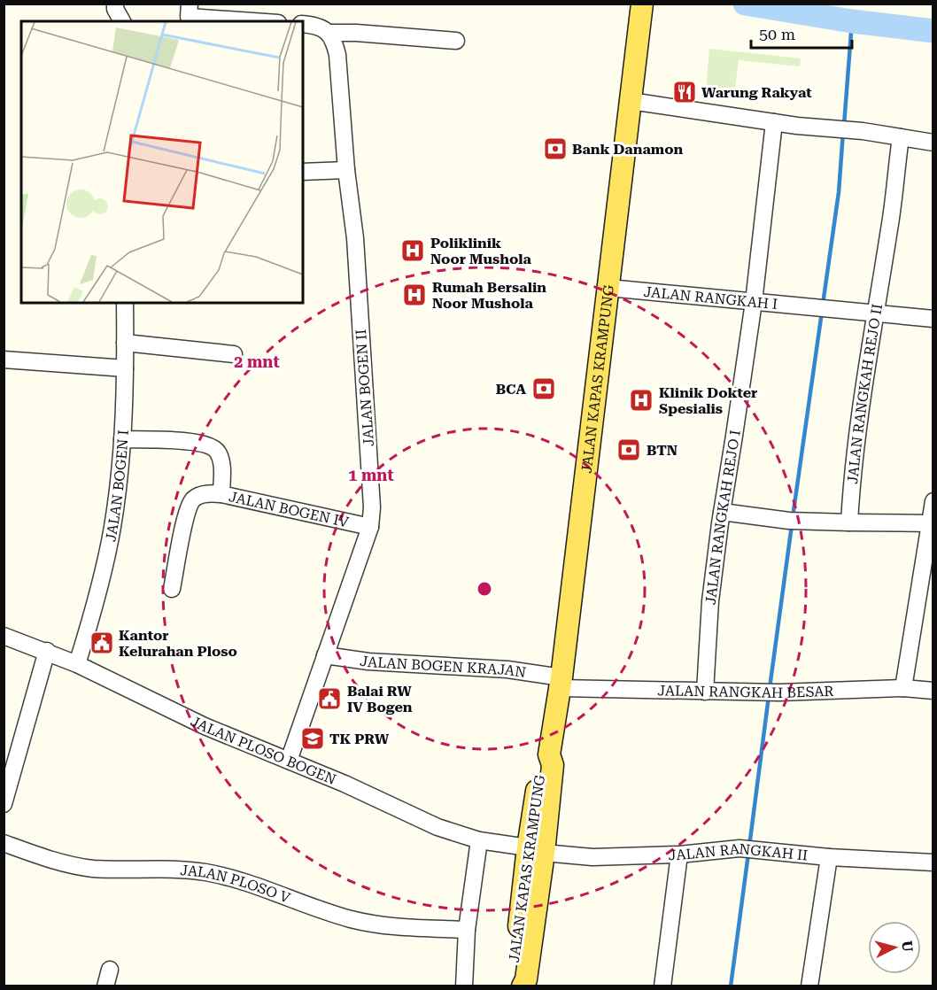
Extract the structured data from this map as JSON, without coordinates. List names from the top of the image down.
{
  "streets": {
    "main road": ["JALAN KAPAS KRAMPUNG"],
    "street": [
      "JALAN RANGKAH I",
      "JALAN BOGEN II",
      "JALAN RANGKAH REJO II",
      "JALAN BOGEN I",
      "JALAN BOGEN IV",
      "JALAN RANGKAH REJO I",
      "JALAN BOGEN KRAJAN",
      "JALAN RANGKAH BESAR",
      "JALAN PLOSO BOGEN",
      "JALAN RANGKAH II",
      "JALAN PLOSO V"
    ]
  },
  "crossings": [
    ["JALAN RANGKAH I", "JALAN KAPAS KRAMPUNG"],
    ["JALAN RANGKAH I", "JALAN RANGKAH REJO II"],
    ["JALAN RANGKAH I", "JALAN RANGKAH REJO I"],
    ["JALAN KAPAS KRAMPUNG", "JALAN BOGEN KRAJAN"],
    ["JALAN KAPAS KRAMPUNG", "JALAN RANGKAH BESAR"],
    ["JALAN KAPAS KRAMPUNG", "JALAN PLOSO BOGEN"],
    ["JALAN KAPAS KRAMPUNG", "JALAN RANGKAH II"],
    ["JALAN BOGEN II", "JALAN BOGEN IV"],
    ["JALAN BOGEN II", "JALAN BOGEN KRAJAN"],
    ["JALAN BOGEN II", "JALAN PLOSO BOGEN"],
    ["JALAN BOGEN I", "JALAN BOGEN IV"],
    ["JALAN BOGEN I", "JALAN PLOSO BOGEN"],
    ["JALAN RANGKAH REJO I", "JALAN RANGKAH BESAR"],
    ["JALAN BOGEN KRAJAN", "JALAN RANGKAH BESAR"],
    ["JALAN PLOSO BOGEN", "JALAN RANGKAH II"]
  ],
  "places": {
    "restaurant": ["Warung Rakyat"],
    "bank": ["Bank Danamon", "BCA", "BTN"],
    "hospital": ["Poliklinik Noor Mushola", "Rumah Bersalin Noor Mushola", "Klinik Dokter Spesialis"],
    "public building": ["Kantor Kelurahan Ploso", "Balai RW IV Bogen"],
    "school or university": ["TK PRW"]
  },
  "scale_bar": "50 m",
  "north": "right",
  "rings": ["2 mnt", "1 mnt"]
}
